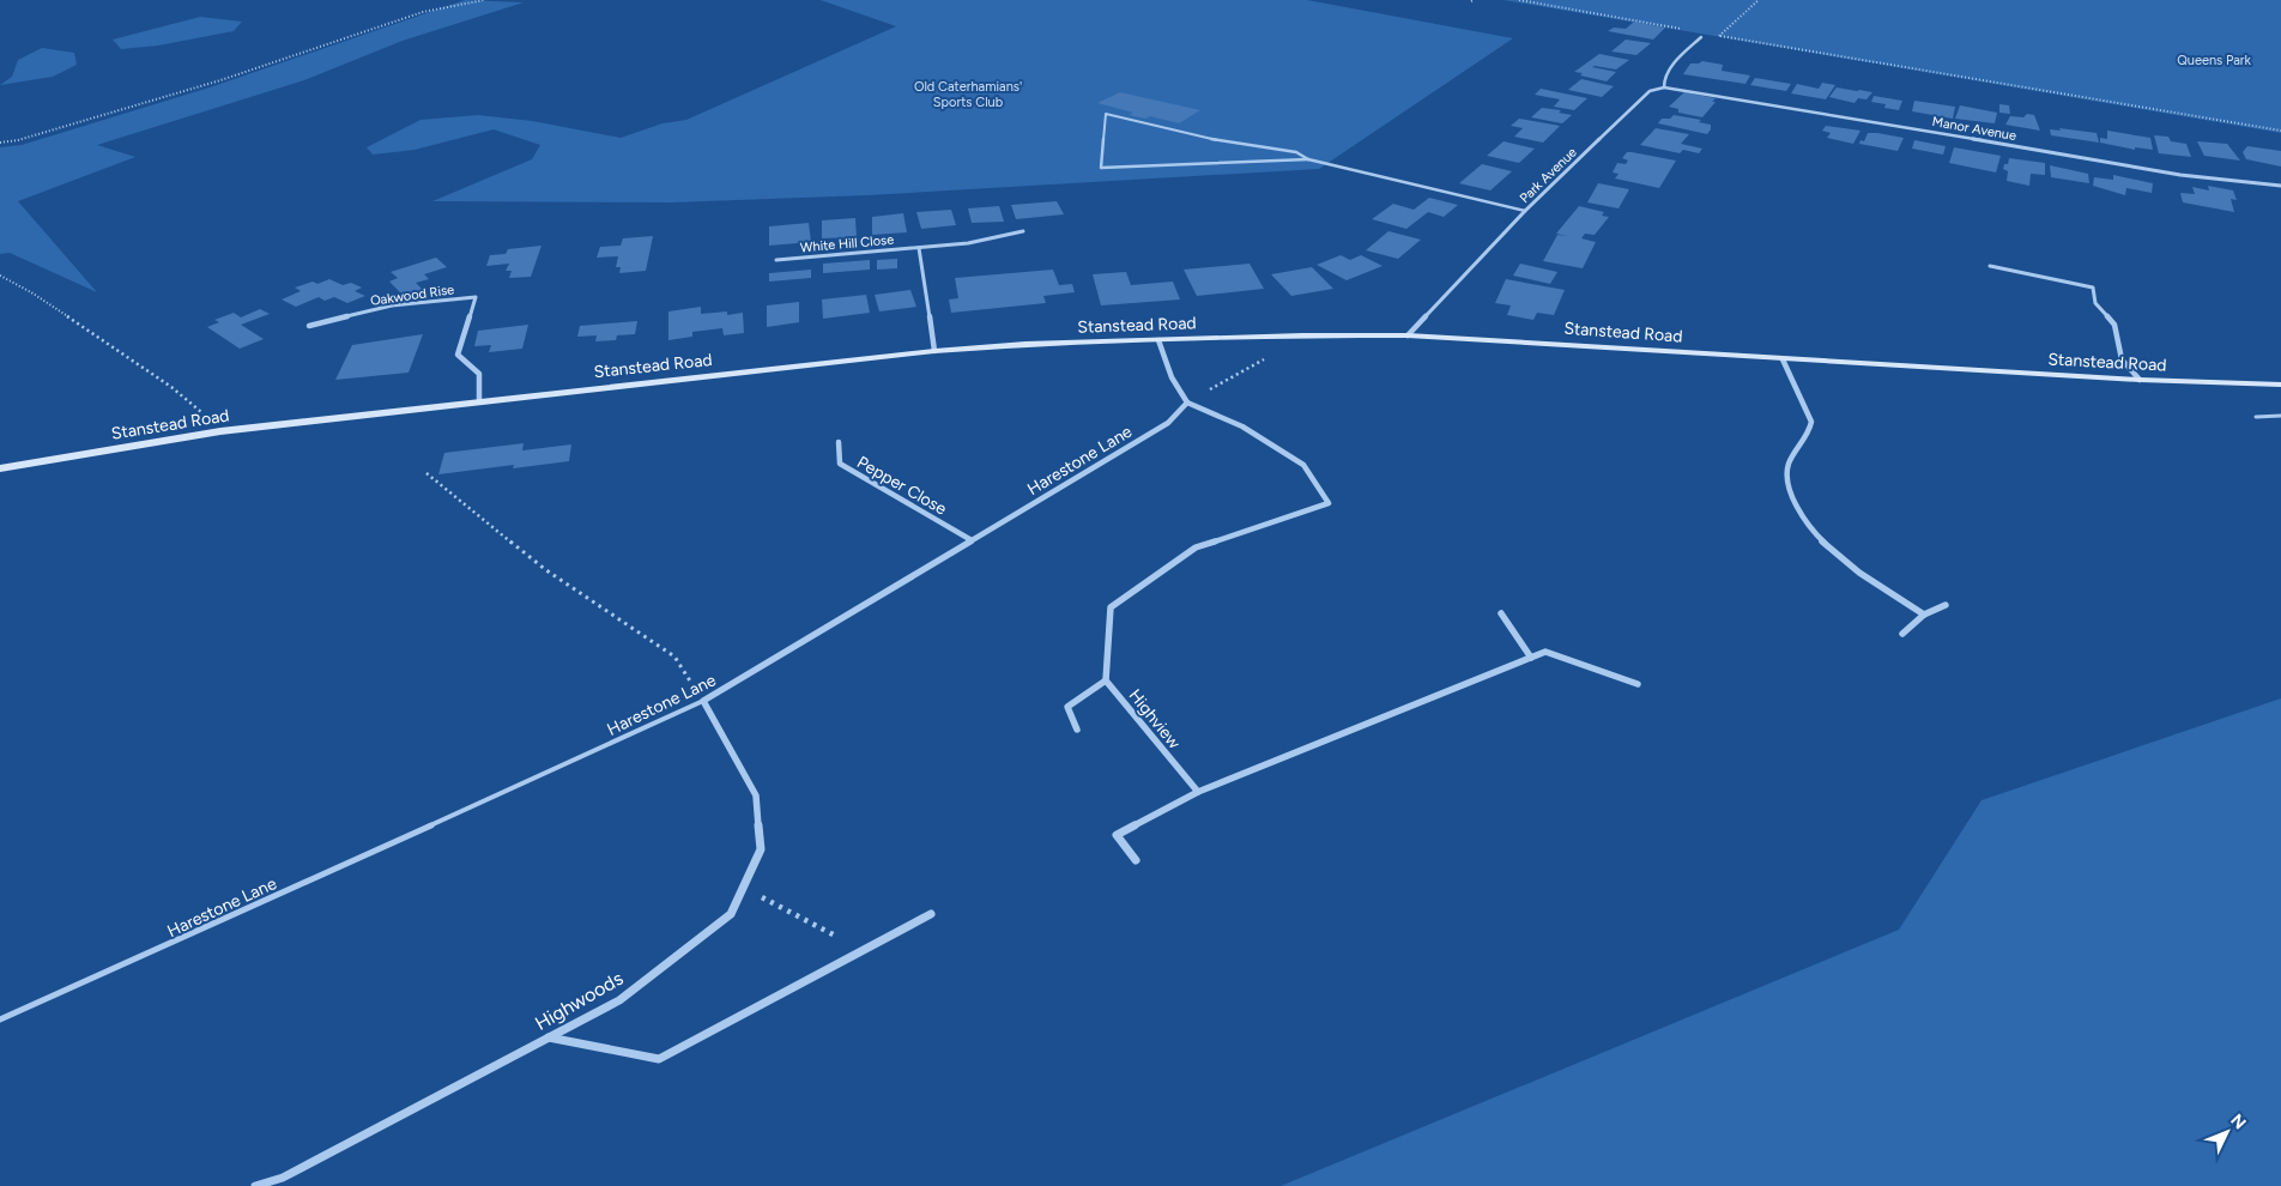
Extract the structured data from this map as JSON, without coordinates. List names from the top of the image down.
{
  "streets": {
    "street": [
      "Manor Avenue",
      "Park Avenue",
      "White Hill Close",
      "Oakwood Rise",
      "Stanstead Road",
      "Harestone Lane",
      "Pepper Close",
      "Highview",
      "Highwoods"
    ]
  },
  "crossings": [
    ["Manor Avenue", "Park Avenue"],
    ["Park Avenue", "Stanstead Road"],
    ["Oakwood Rise", "Stanstead Road"],
    ["Harestone Lane", "Pepper Close"],
    ["Harestone Lane", "Highwoods"]
  ],
  "parks": ["Queens Park", "Old Caterhamians' Sports Club"],
  "north": "top right"
}
